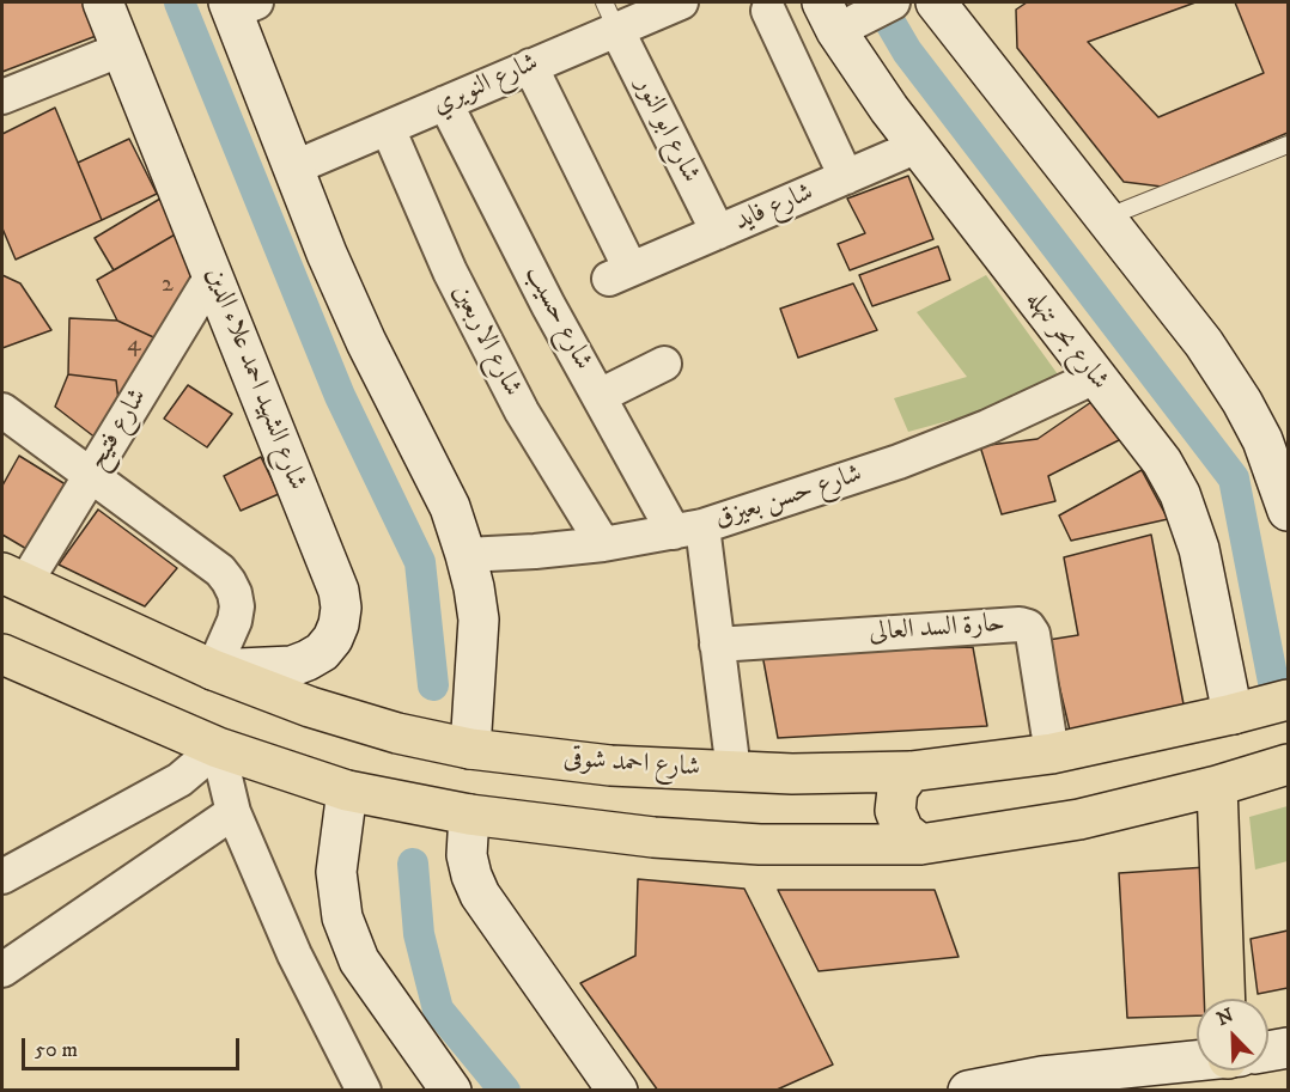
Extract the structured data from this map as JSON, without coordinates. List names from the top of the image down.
{
  "streets": {
    "main road": ["شارع احمد شوقى"],
    "street": [
      "شارع النويري",
      "شارع ابو النور",
      "شارع فايد",
      "شارع حسيب",
      "شارع الاربعين",
      "شارع بحر تنهله",
      "شارع الشهيد احمد علاء الدين",
      "شارع فتيح",
      "شارع حسن بعيزق",
      "حارة السد العالى"
    ]
  },
  "crossings": [
    ["شارع النويري", "شارع ابو النور"],
    ["شارع النويري", "شارع فايد"],
    ["شارع النويري", "شارع حسيب"],
    ["شارع النويري", "شارع الاربعين"],
    ["شارع ابو النور", "شارع فايد"],
    ["شارع فايد", "شارع بحر تنهله"],
    ["شارع حسيب", "شارع حسن بعيزق"],
    ["شارع الاربعين", "شارع حسن بعيزق"],
    ["شارع بحر تنهله", "شارع حسن بعيزق"],
    ["شارع بحر تنهله", "شارع احمد شوقى"],
    ["شارع الشهيد احمد علاء الدين", "شارع فتيح"],
    ["شارع الشهيد احمد علاء الدين", "شارع احمد شوقى"],
    ["شارع فتيح", "شارع احمد شوقى"],
    ["حارة السد العالى", "شارع احمد شوقى"]
  ],
  "house_numbers": ["2", "4"],
  "scale_bar": "50 m",
  "north": "top left"
}
